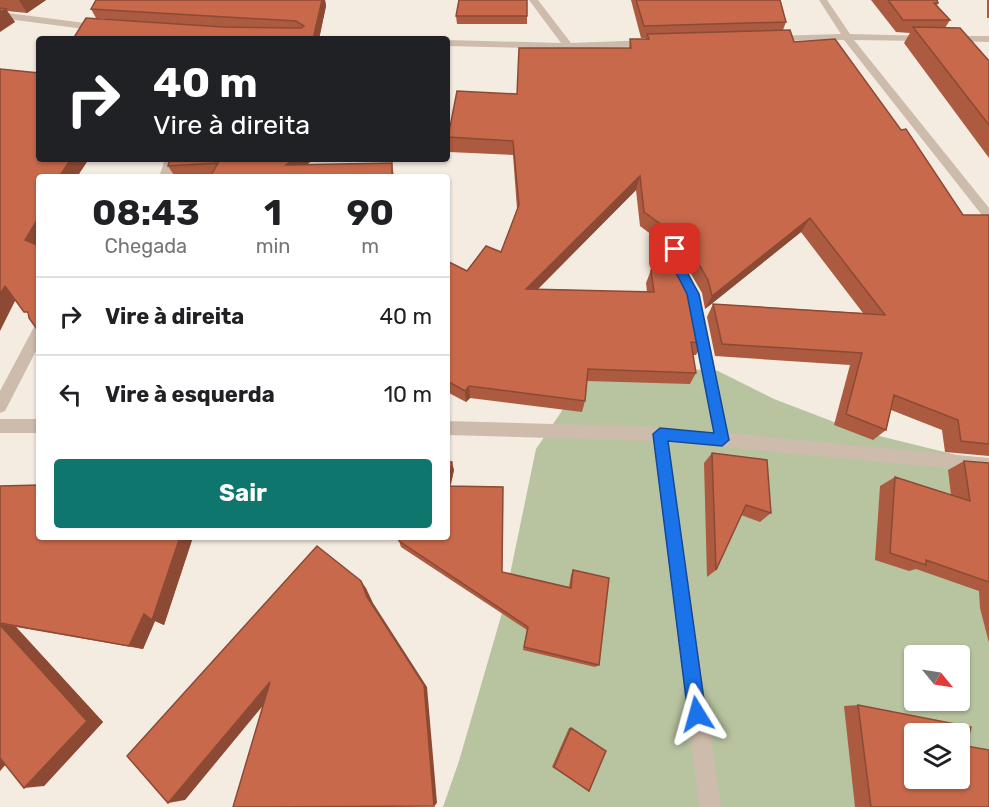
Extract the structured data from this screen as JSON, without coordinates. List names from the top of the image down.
{
  "north": "bottom right",
  "page": {
    "turn": ["40 m", "Vire à direita"],
    "eta": [
      "08:43",
      "Chegada",
      "1",
      "min",
      "90",
      "m"
    ],
    "list": [
      {
        "name": "Vire à direita",
        "value": "40 m"
      },
      {
        "name": "Vire à esquerda",
        "value": "10 m"
      }
    ],
    "buttons": "Sair"
  }
}
